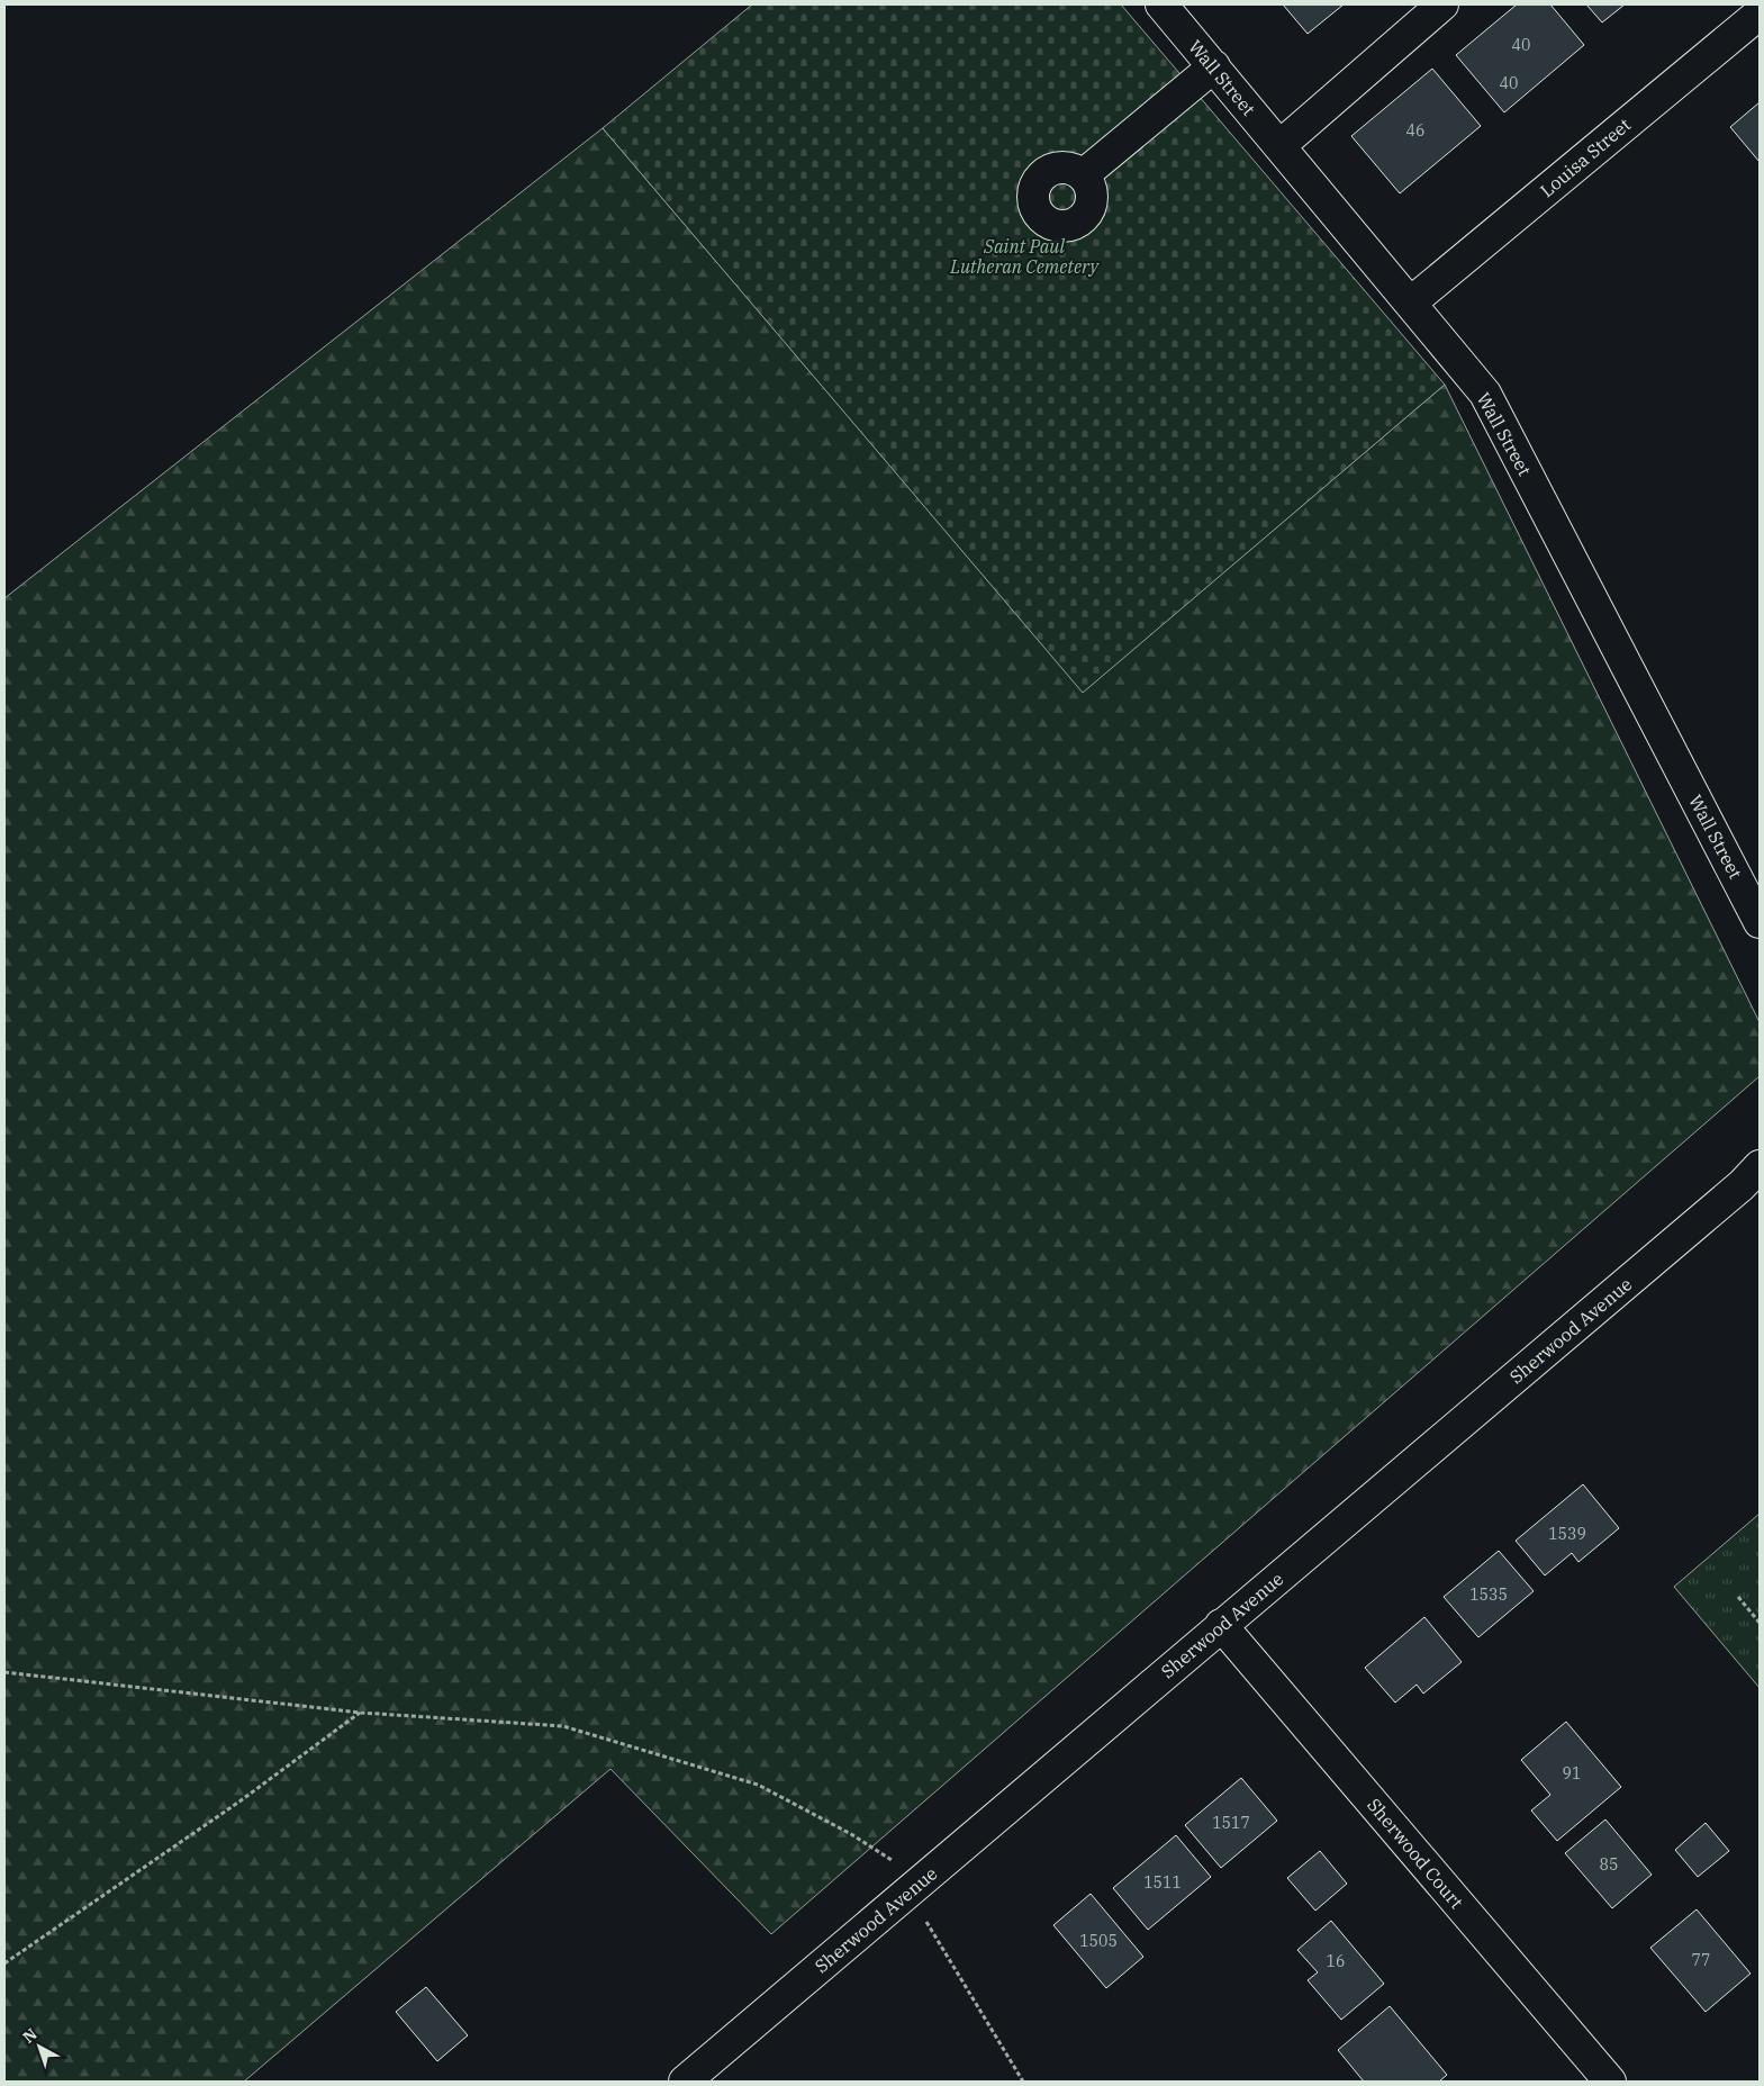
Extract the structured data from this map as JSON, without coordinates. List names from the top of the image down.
{
  "streets": {
    "street": [
      "Wall Street",
      "Louisa Street",
      "Sherwood Avenue",
      "Sherwood Court"
    ]
  },
  "crossings": [
    ["Wall Street", "Louisa Street"],
    ["Sherwood Avenue", "Sherwood Court"]
  ],
  "parks": ["Saint Paul Lutheran Cemetery"],
  "house_numbers": [
    "40",
    "40",
    "46",
    "1539",
    "1535",
    "91",
    "1517",
    "85",
    "1511",
    "1505",
    "77",
    "16"
  ],
  "north": "top left"
}
